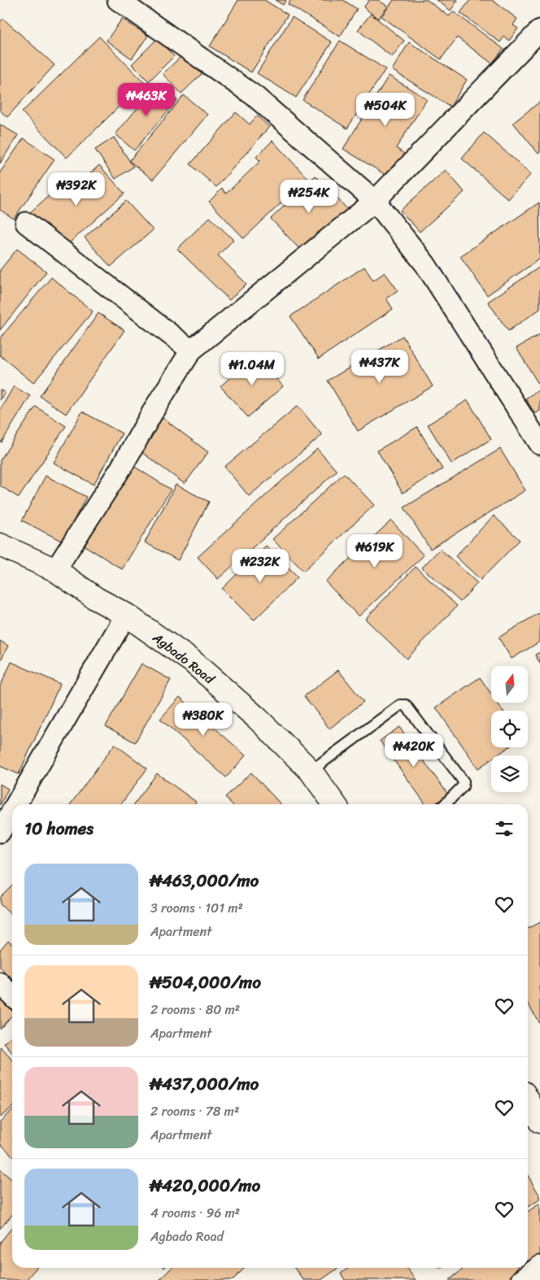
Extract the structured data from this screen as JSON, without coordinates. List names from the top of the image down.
{
  "streets": {
    "main road": ["Agbado Road"]
  },
  "north": "top",
  "page": {
    "price": [
      "₦463K",
      "₦504K",
      "₦392K",
      "₦254K",
      "₦437K",
      "₦1.04M",
      "₦619K",
      "₦232K",
      "₦380K",
      "₦420K"
    ],
    "heading": "10 homes",
    "list": [
      {
        "name": "₦463,000/mo",
        "note": "3 rooms · 101 m² · Apartment"
      },
      {
        "name": "₦504,000/mo",
        "note": "2 rooms · 80 m² · Apartment"
      },
      {
        "name": "₦437,000/mo",
        "note": "2 rooms · 78 m² · Apartment"
      },
      {
        "name": "₦420,000/mo",
        "note": "4 rooms · 96 m² · Agbado Road"
      }
    ]
  }
}
